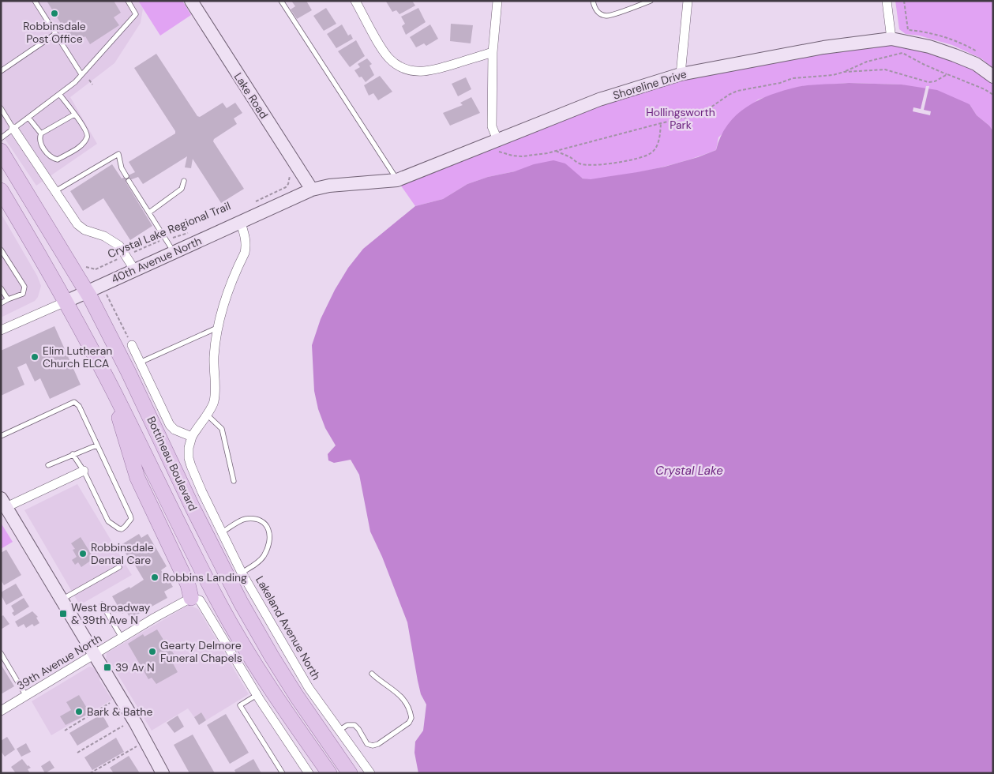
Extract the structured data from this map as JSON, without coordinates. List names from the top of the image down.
{
  "streets": {
    "main road": ["Bottineau Boulevard"],
    "street": [
      "Shoreline Drive",
      "Lake Road",
      "40th Avenue North",
      "Lakeland Avenue North",
      "39th Avenue North"
    ],
    "path": ["Crystal Lake Regional Trail"]
  },
  "crossings": [
    ["Shoreline Drive", "Lake Road"],
    ["Shoreline Drive", "40th Avenue North"],
    ["Lake Road", "40th Avenue North"],
    ["40th Avenue North", "Bottineau Boulevard"]
  ],
  "water": ["Crystal Lake"],
  "parks": ["Hollingsworth Park"],
  "places": {
    "other": [
      "Robbinsdale Post Office",
      "Elim Lutheran Church ELCA",
      "Robbinsdale Dental Care",
      "Robbins Landing",
      "Gearty Delmore Funeral Chapels",
      "Bark & Bathe"
    ],
    "transit": ["West Broadway & 39th Ave N", "39 Av N"]
  }
}
